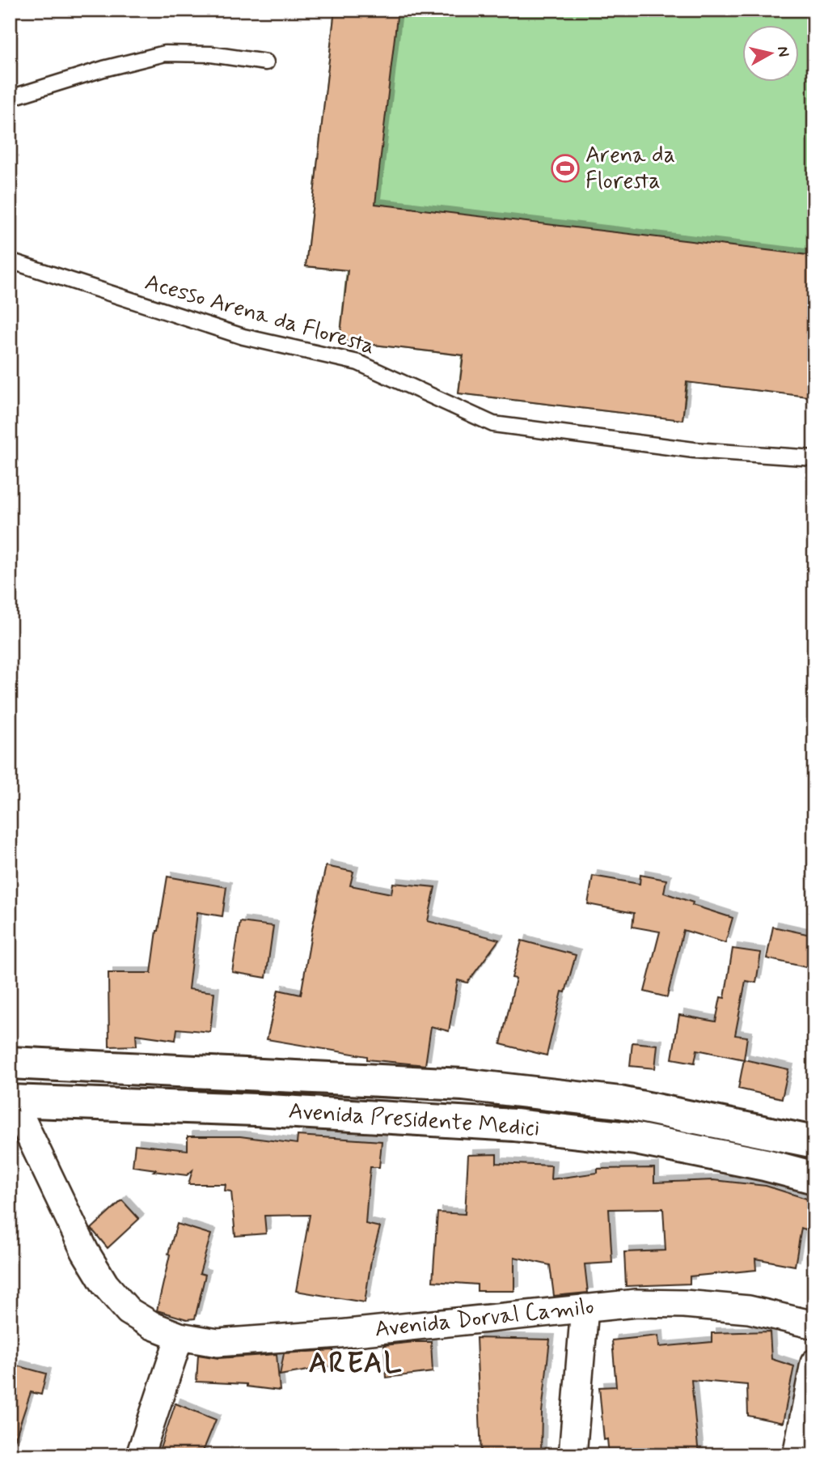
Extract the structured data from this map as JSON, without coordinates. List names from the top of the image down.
{
  "streets": {
    "main road": ["Avenida Presidente Medici"],
    "street": ["Avenida Dorval Camilo"],
    "lane": ["Acesso Arena da Floresta"]
  },
  "crossings": [
    ["Avenida Presidente Medici", "Avenida Dorval Camilo"]
  ],
  "districts": ["AREAL"],
  "places": {
    "sports": ["Arena da Floresta"]
  },
  "north": "right"
}
